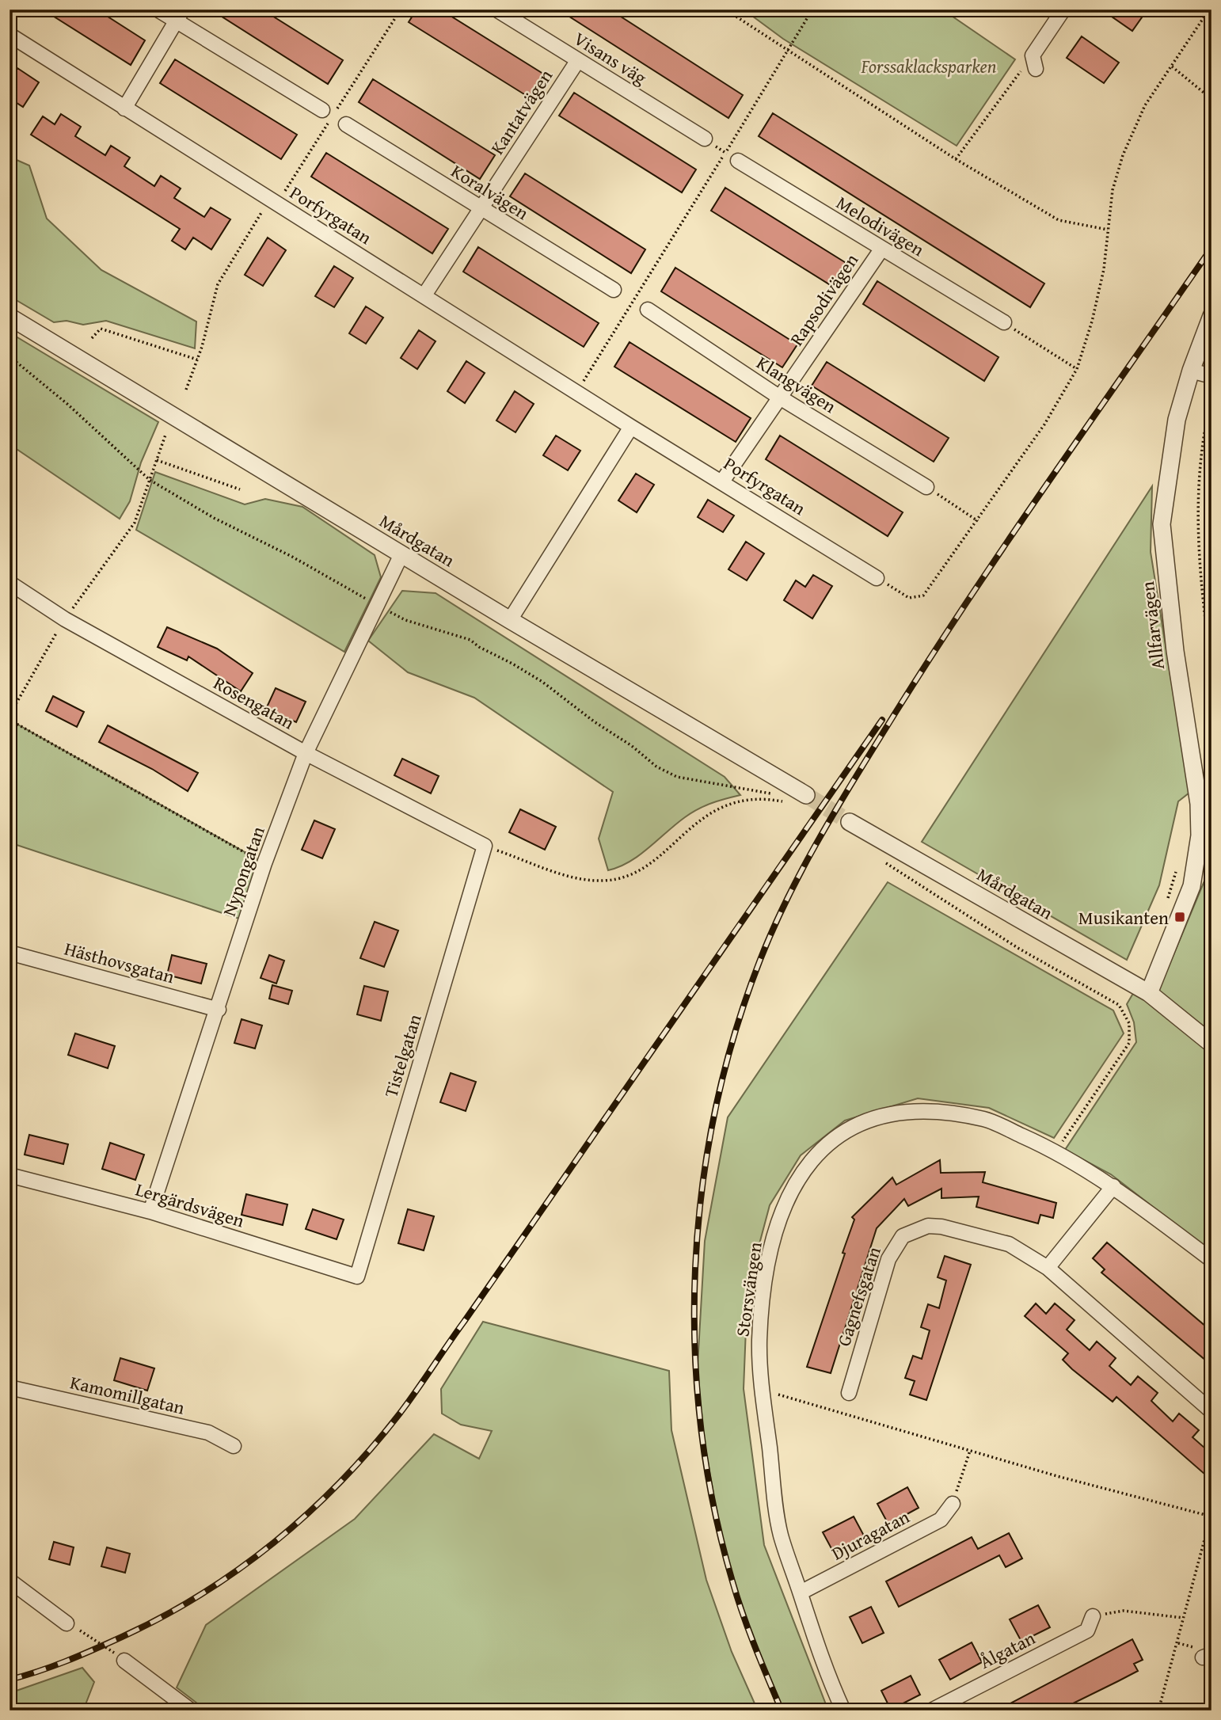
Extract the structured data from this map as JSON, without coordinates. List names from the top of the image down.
{
  "streets": {
    "street": [
      "Visans väg",
      "Kantatvägen",
      "Koralvägen",
      "Porfyrgatan",
      "Melodivägen",
      "Rapsodivägen",
      "Klangvägen",
      "Mårdgatan",
      "Allfarvägen",
      "Rosengatan",
      "Nypongatan",
      "Hästhovsgatan",
      "Tistelgatan",
      "Lergärdsvägen",
      "Storsvängen",
      "Gagnefsgatan",
      "Kamomillgatan",
      "Djuragatan",
      "Ålgatan"
    ]
  },
  "crossings": [
    ["Visans väg", "Kantatvägen"],
    ["Kantatvägen", "Koralvägen"],
    ["Kantatvägen", "Porfyrgatan"],
    ["Porfyrgatan", "Rapsodivägen"],
    ["Melodivägen", "Rapsodivägen"],
    ["Rapsodivägen", "Klangvägen"],
    ["Mårdgatan", "Allfarvägen"],
    ["Mårdgatan", "Nypongatan"],
    ["Rosengatan", "Nypongatan"],
    ["Rosengatan", "Tistelgatan"],
    ["Nypongatan", "Hästhovsgatan"],
    ["Nypongatan", "Lergärdsvägen"],
    ["Tistelgatan", "Lergärdsvägen"],
    ["Storsvängen", "Djuragatan"]
  ],
  "parks": ["Forssaklacksparken"],
  "places": {
    "transit": ["Musikanten"]
  }
}
